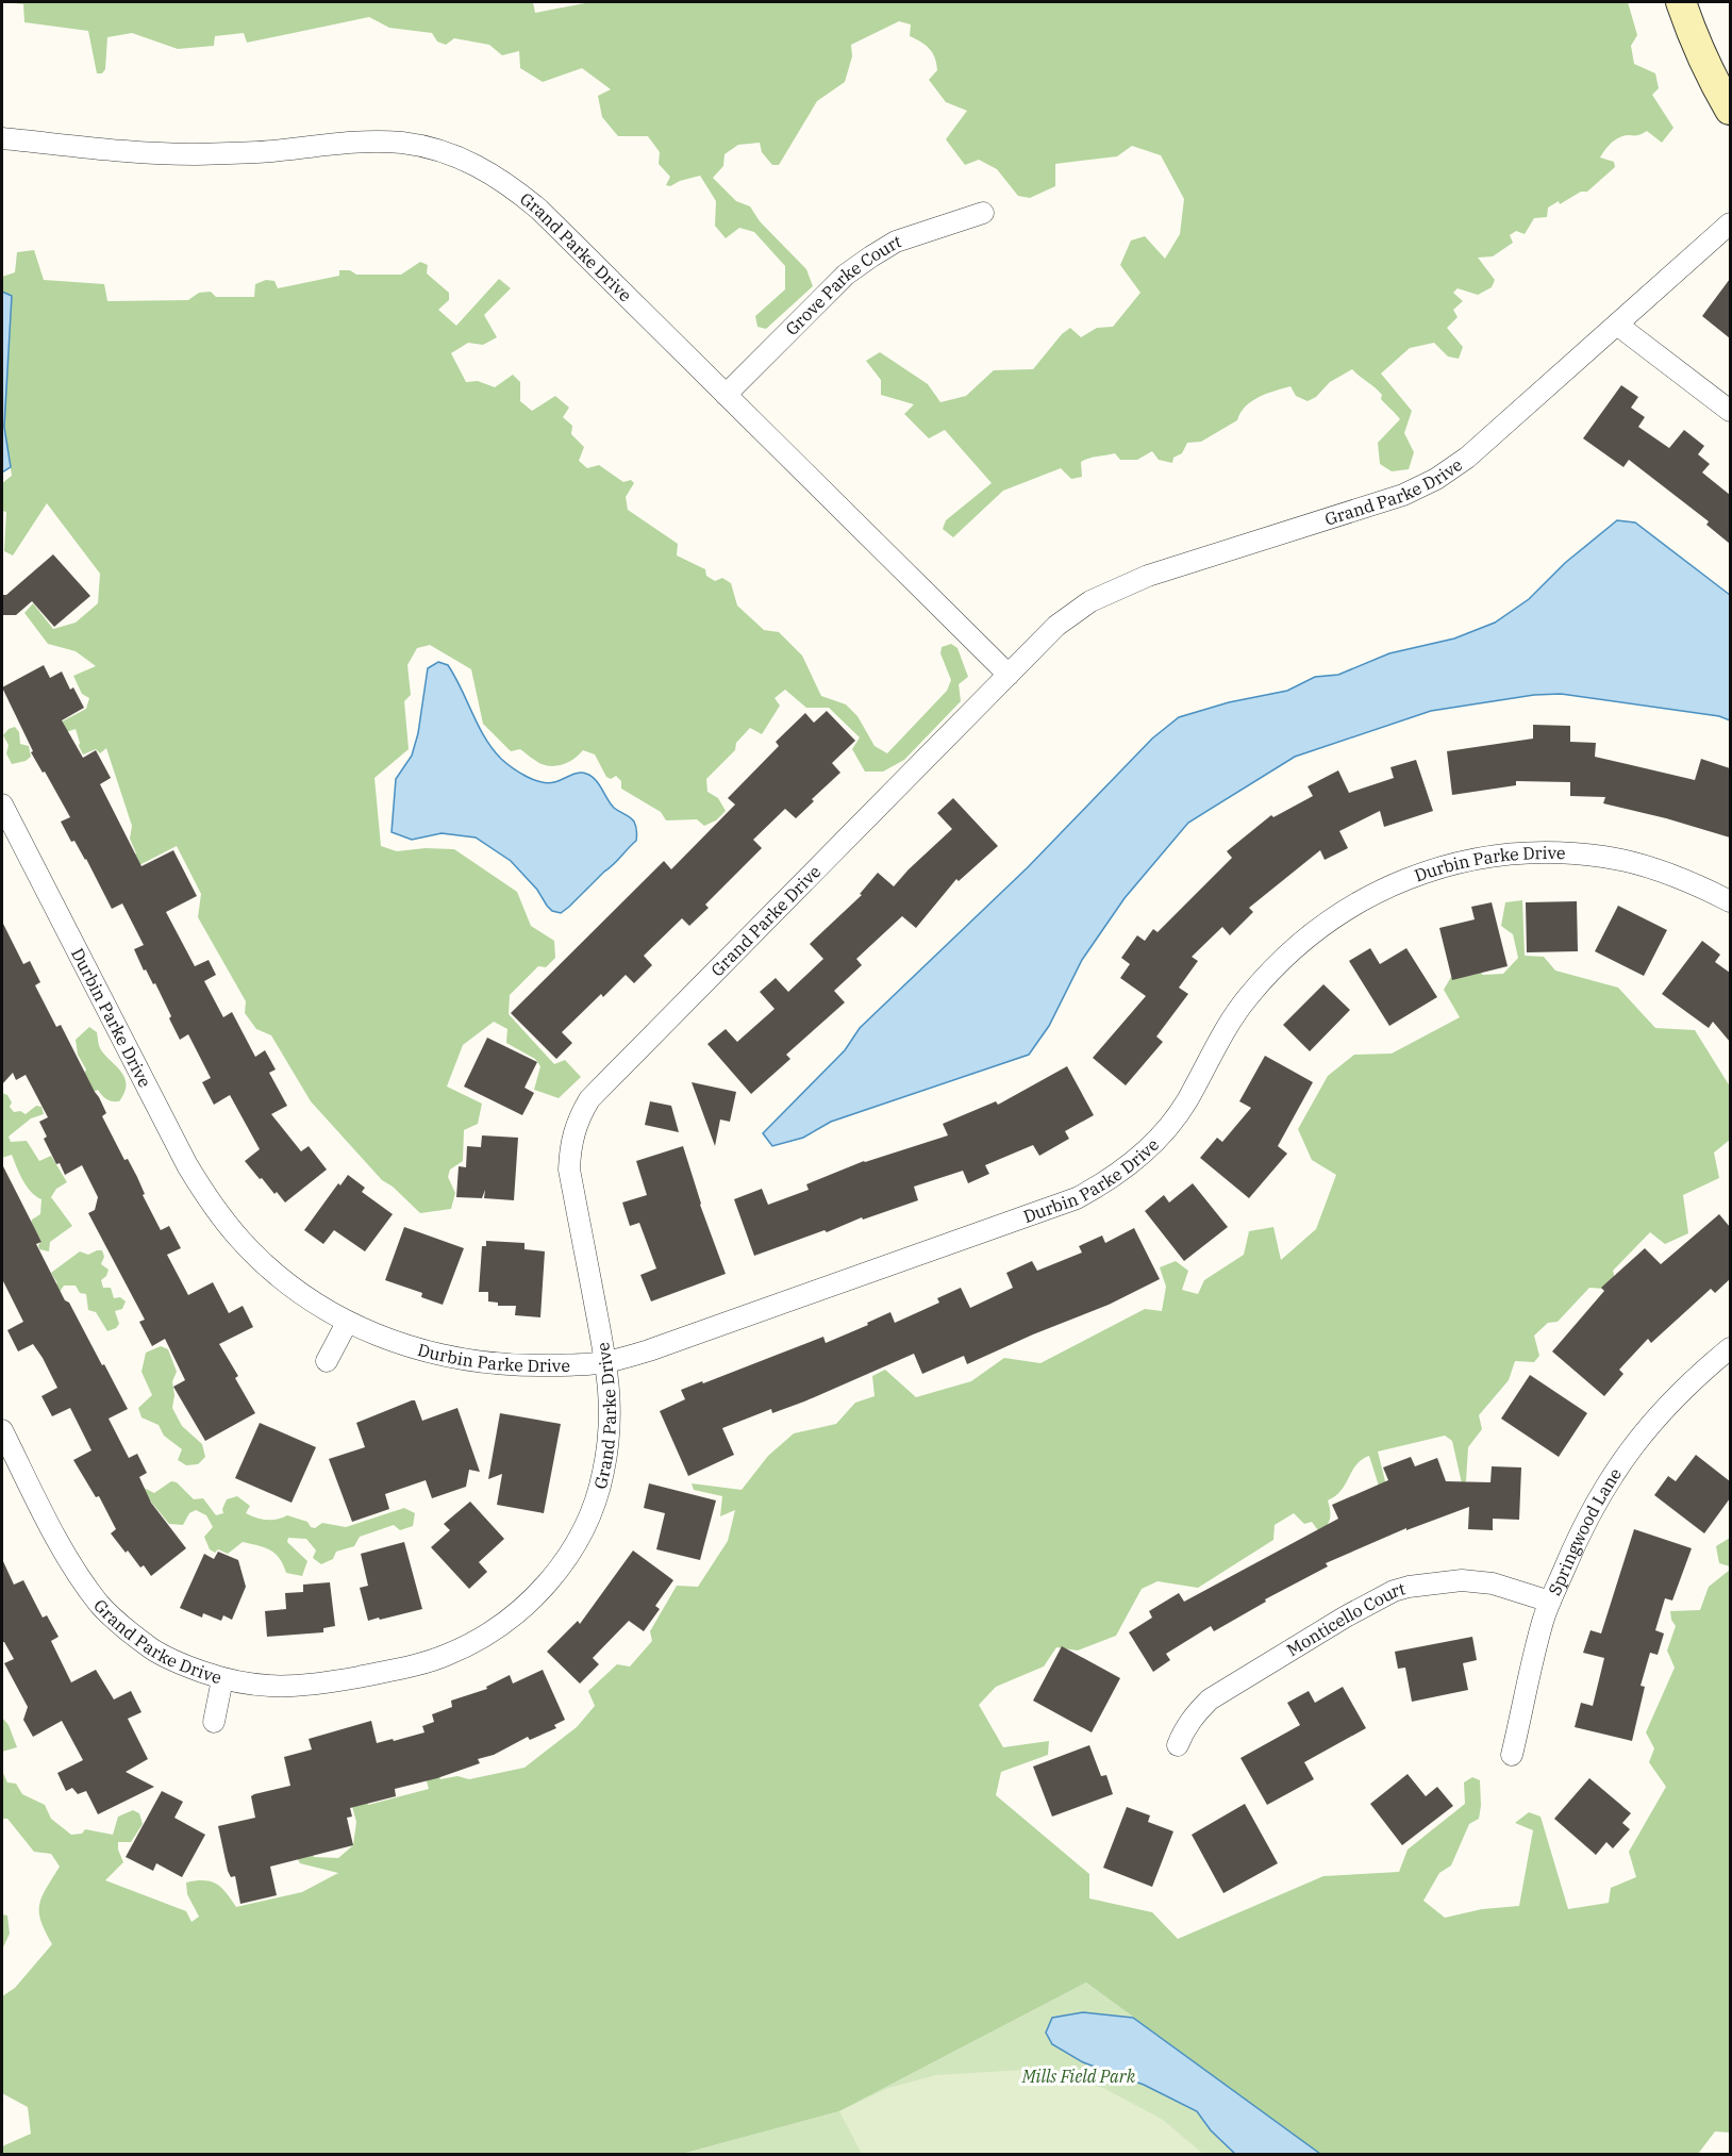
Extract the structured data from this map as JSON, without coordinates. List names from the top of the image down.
{
  "streets": {
    "street": [
      "Grand Parke Drive",
      "Grove Parke Court",
      "Durbin Parke Drive",
      "Springwood Lane",
      "Monticello Court"
    ]
  },
  "crossings": [
    ["Grand Parke Drive", "Grove Parke Court"],
    ["Grand Parke Drive", "Durbin Parke Drive"],
    ["Springwood Lane", "Monticello Court"]
  ],
  "parks": ["Mills Field Park"]
}
